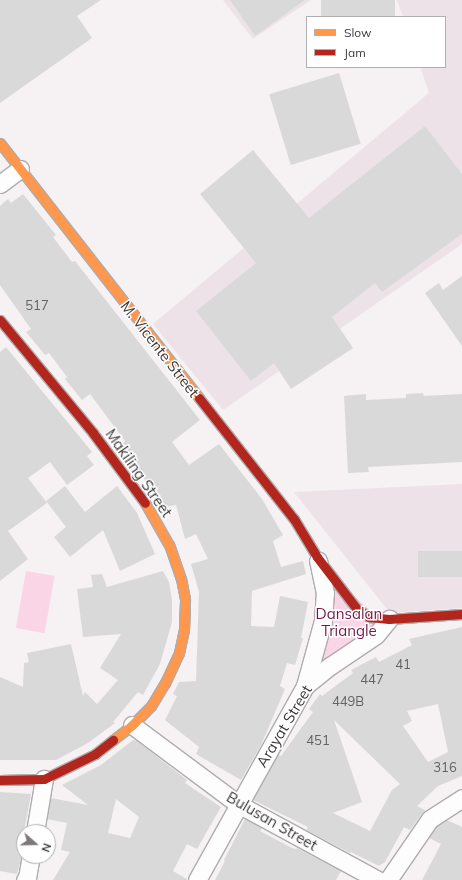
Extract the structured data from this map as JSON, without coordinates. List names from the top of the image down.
{
  "streets": {
    "street": [
      "M. Vicente Street",
      "Makiling Street",
      "Arayat Street",
      "Bulusan Street"
    ]
  },
  "crossings": [
    ["M. Vicente Street", "Arayat Street"],
    ["Makiling Street", "Bulusan Street"],
    ["Arayat Street", "Bulusan Street"]
  ],
  "parks": ["Dansalan Triangle"],
  "house_numbers": [
    "517",
    "41",
    "447",
    "449B",
    "451",
    "316"
  ],
  "legend": ["Slow", "Jam"],
  "north": "right"
}
